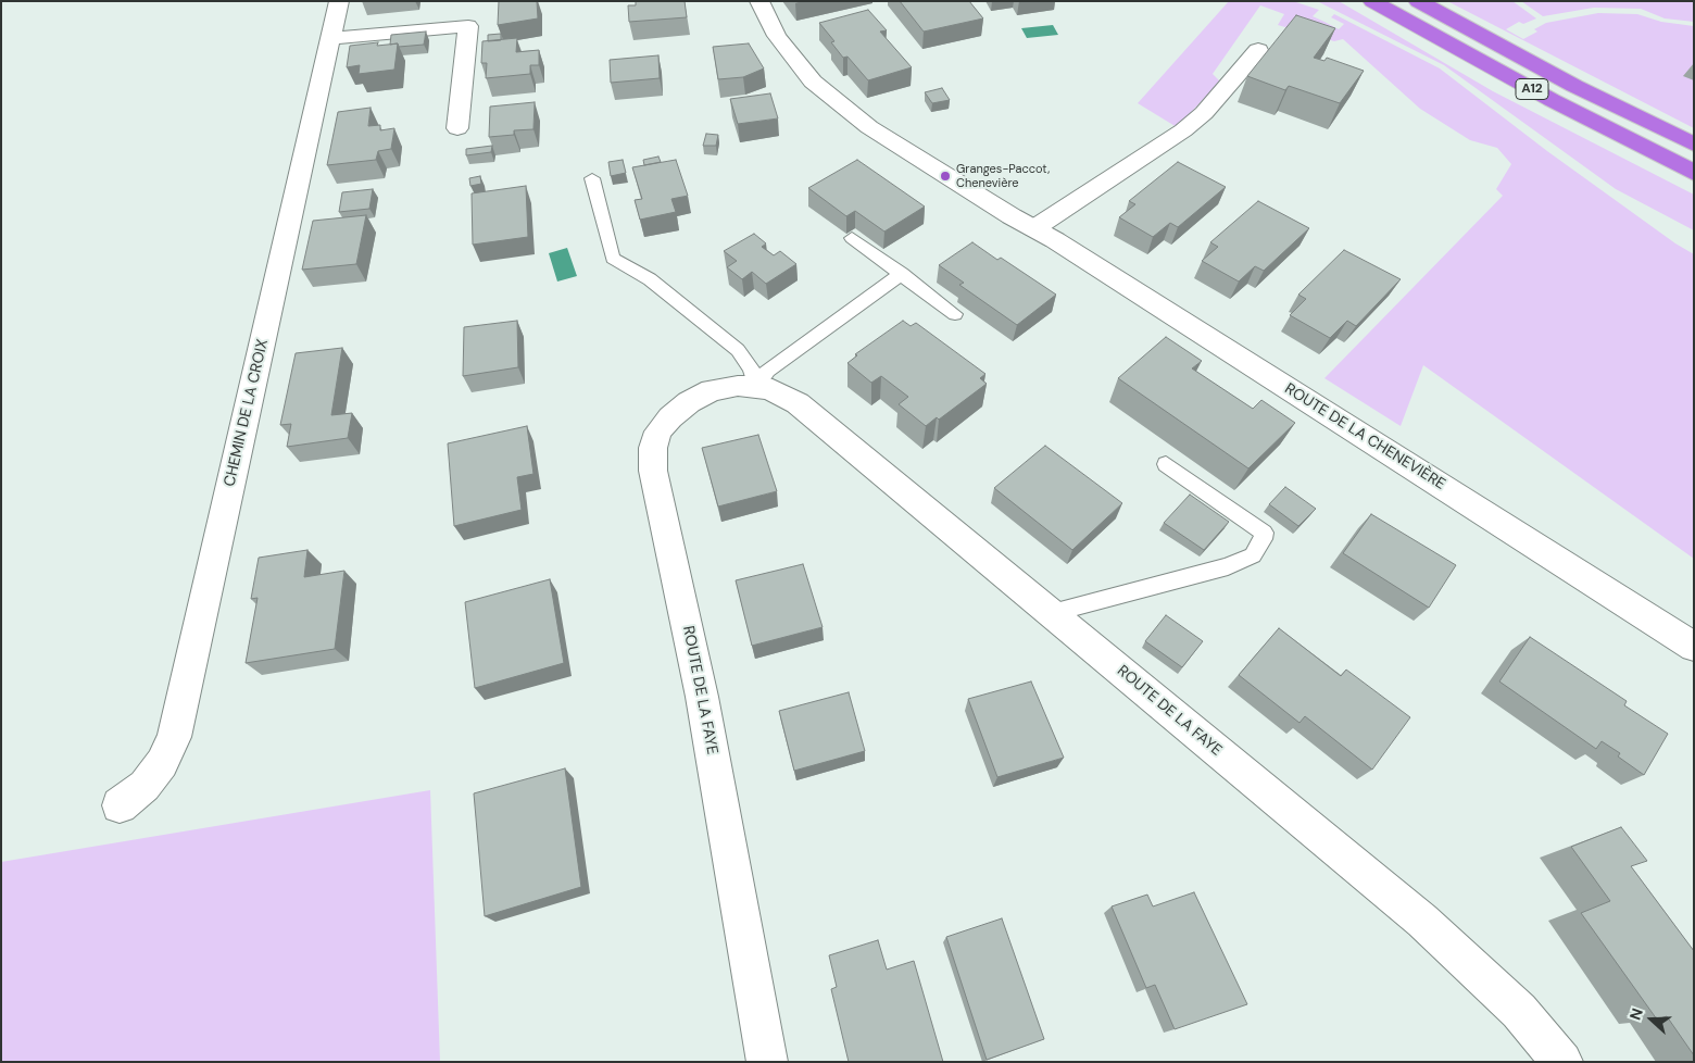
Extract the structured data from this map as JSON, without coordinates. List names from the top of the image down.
{
  "streets": {
    "highway": ["A12"],
    "street": ["CHEMIN DE LA CROIX", "ROUTE DE LA CHENEVIÈRE", "ROUTE DE LA FAYE"]
  },
  "places": ["Granges-Paccot, Chenevière"],
  "north": "left"
}
